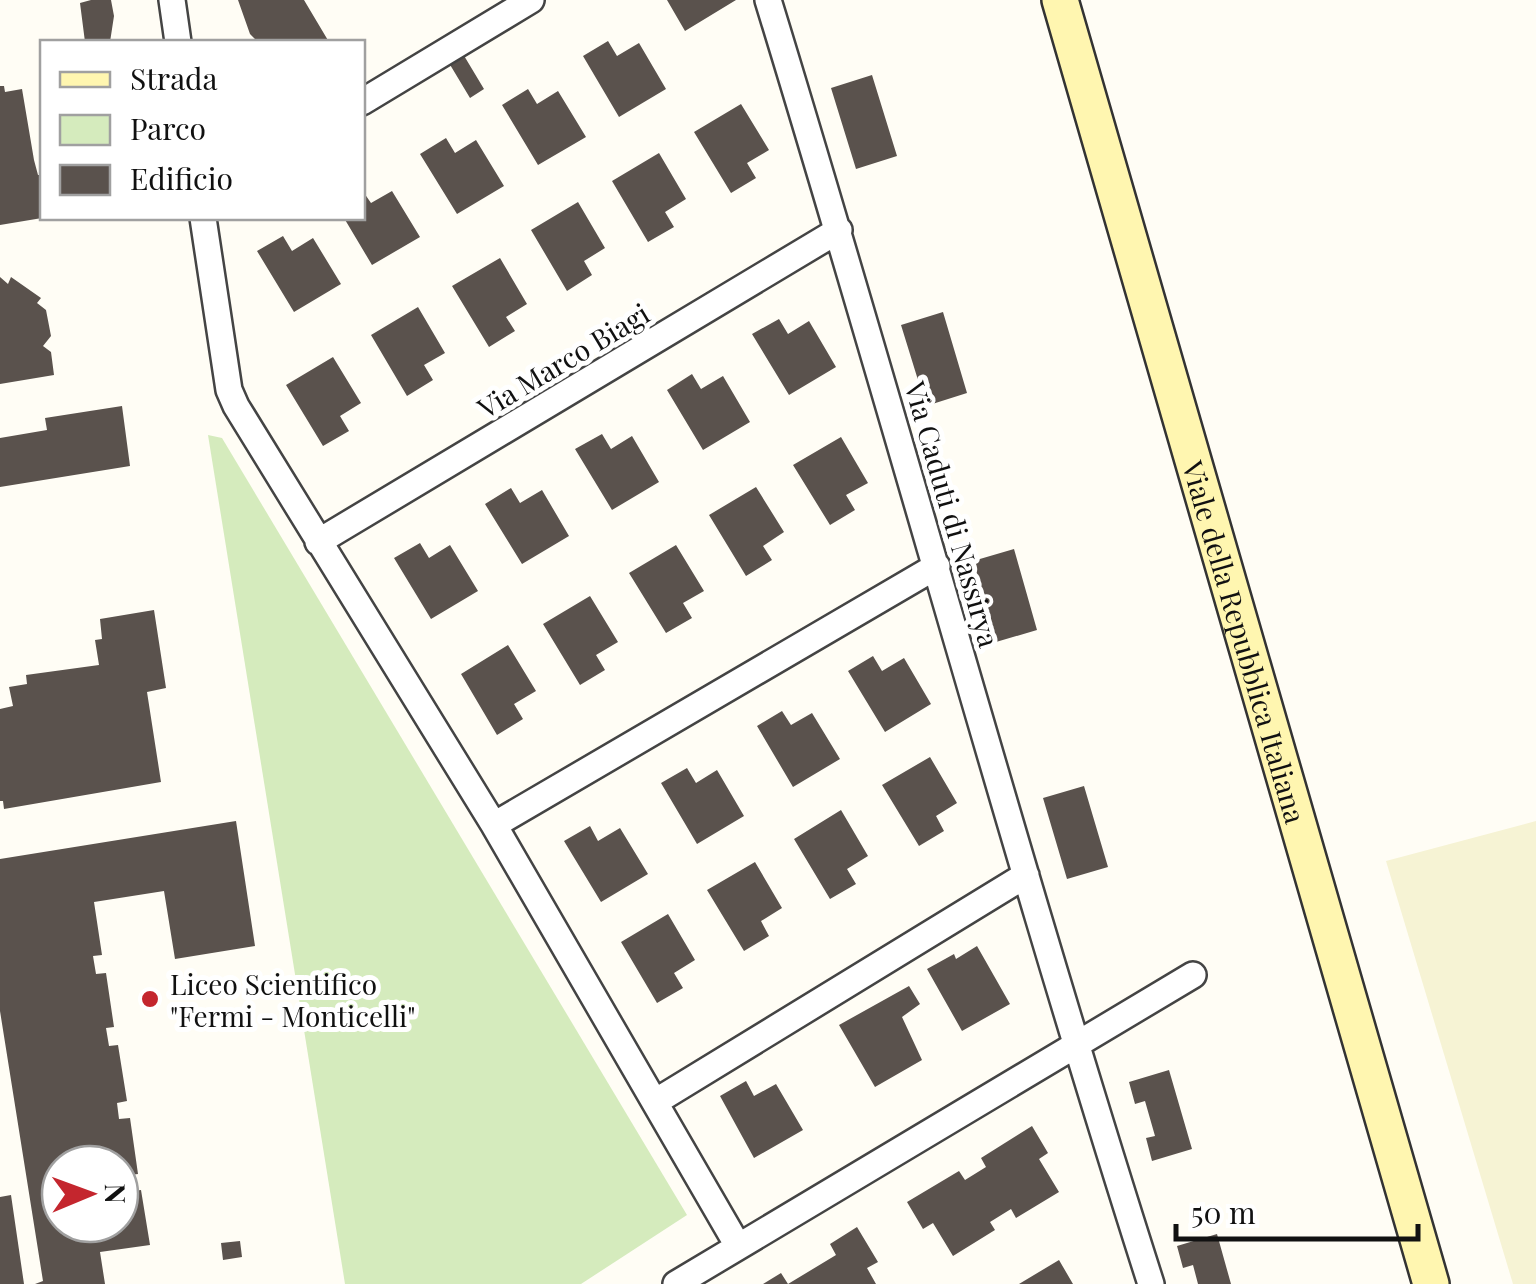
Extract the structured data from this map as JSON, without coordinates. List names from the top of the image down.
{
  "streets": {
    "street": ["Via Marco Biagi", "Via Caduti di Nassirya", "Viale della Repubblica Italiana"]
  },
  "crossings": [
    ["Via Marco Biagi", "Via Caduti di Nassirya"]
  ],
  "places": ["Liceo Scientifico \"Fermi - Monticelli\""],
  "legend": ["Strada", "Parco", "Edificio"],
  "scale_bar": "50 m",
  "north": "right"
}
